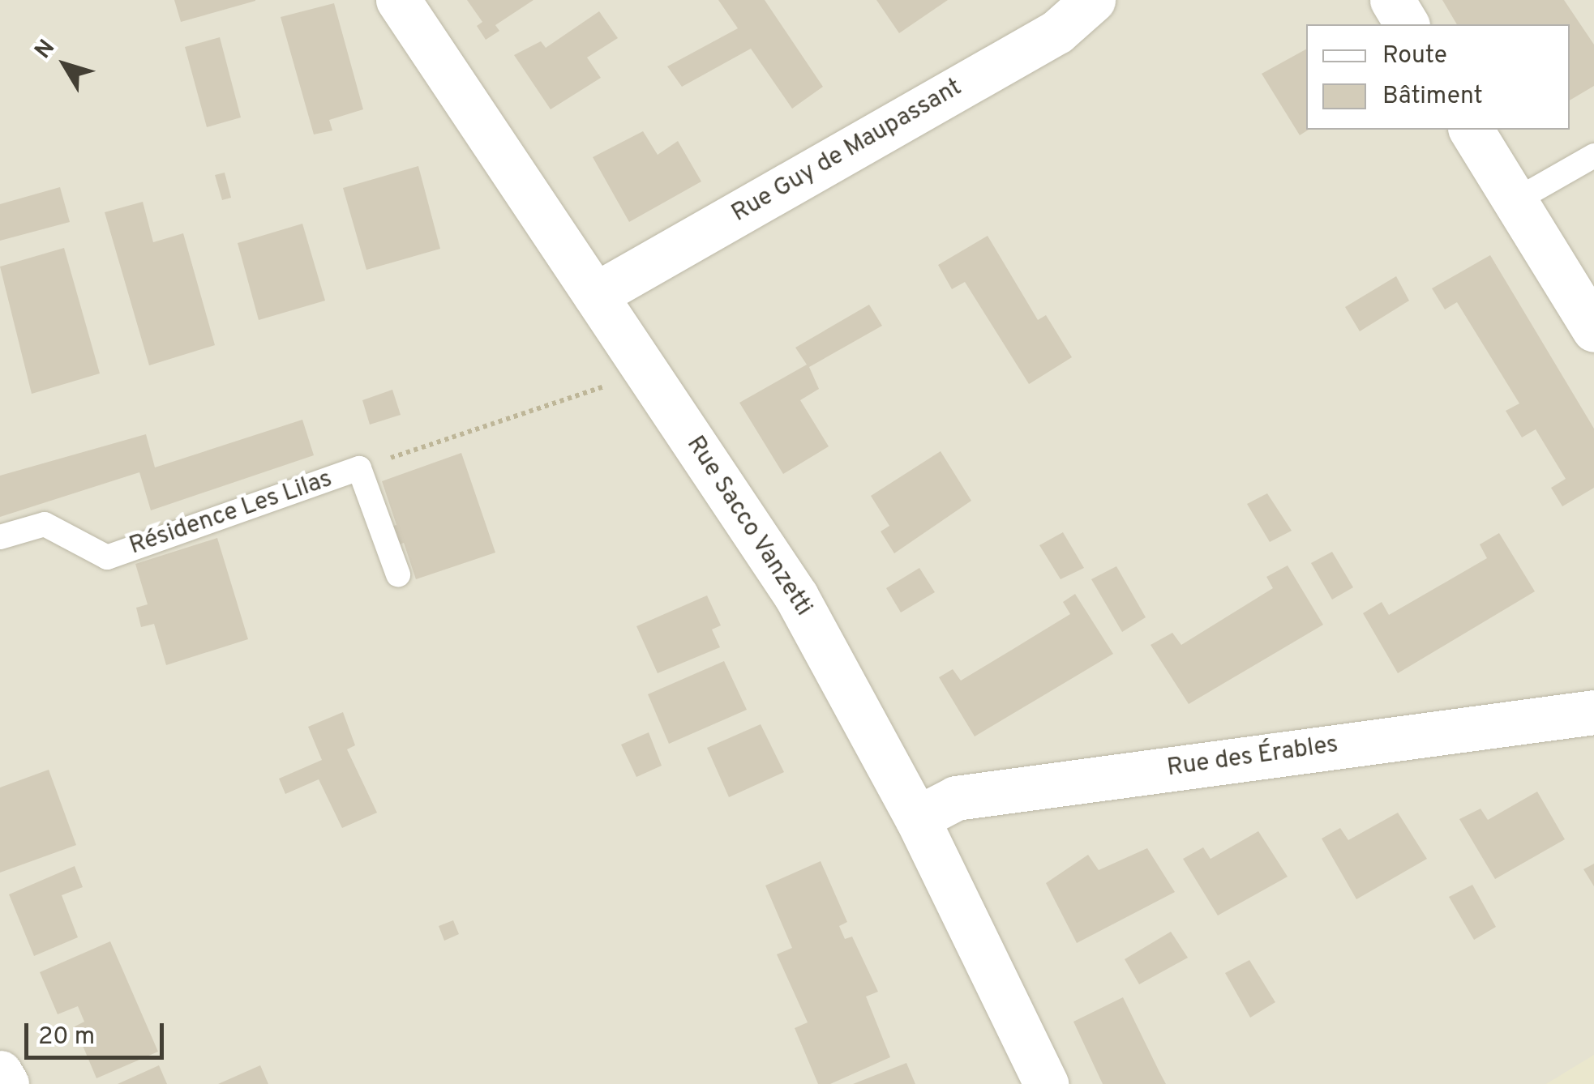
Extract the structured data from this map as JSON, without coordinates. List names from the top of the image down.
{
  "streets": {
    "street": ["Rue Guy de Maupassant", "Rue Sacco Vanzetti", "Rue des Érables"],
    "lane": ["Résidence Les Lilas"]
  },
  "crossings": [
    ["Rue Guy de Maupassant", "Rue Sacco Vanzetti"],
    ["Rue Sacco Vanzetti", "Rue des Érables"]
  ],
  "legend": ["Route", "Bâtiment"],
  "scale_bar": "20 m",
  "north": "top left"
}
